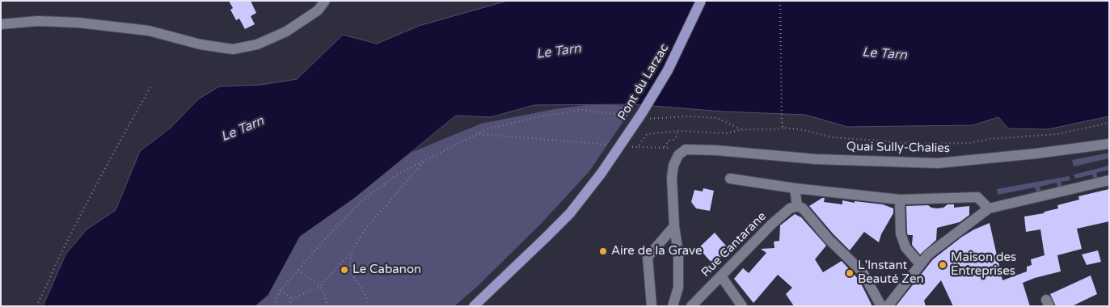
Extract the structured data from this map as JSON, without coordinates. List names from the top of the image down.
{
  "streets": {
    "main road": ["Pont du Larzac"],
    "street": ["Quai Sully-Chalies", "Rue Cantarane"]
  },
  "water": ["Le Tarn"],
  "places": [
    "Aire de la Grave",
    "Maison des Entreprises",
    "Le Cabanon",
    "L'Instant Beauté Zen"
  ]
}
